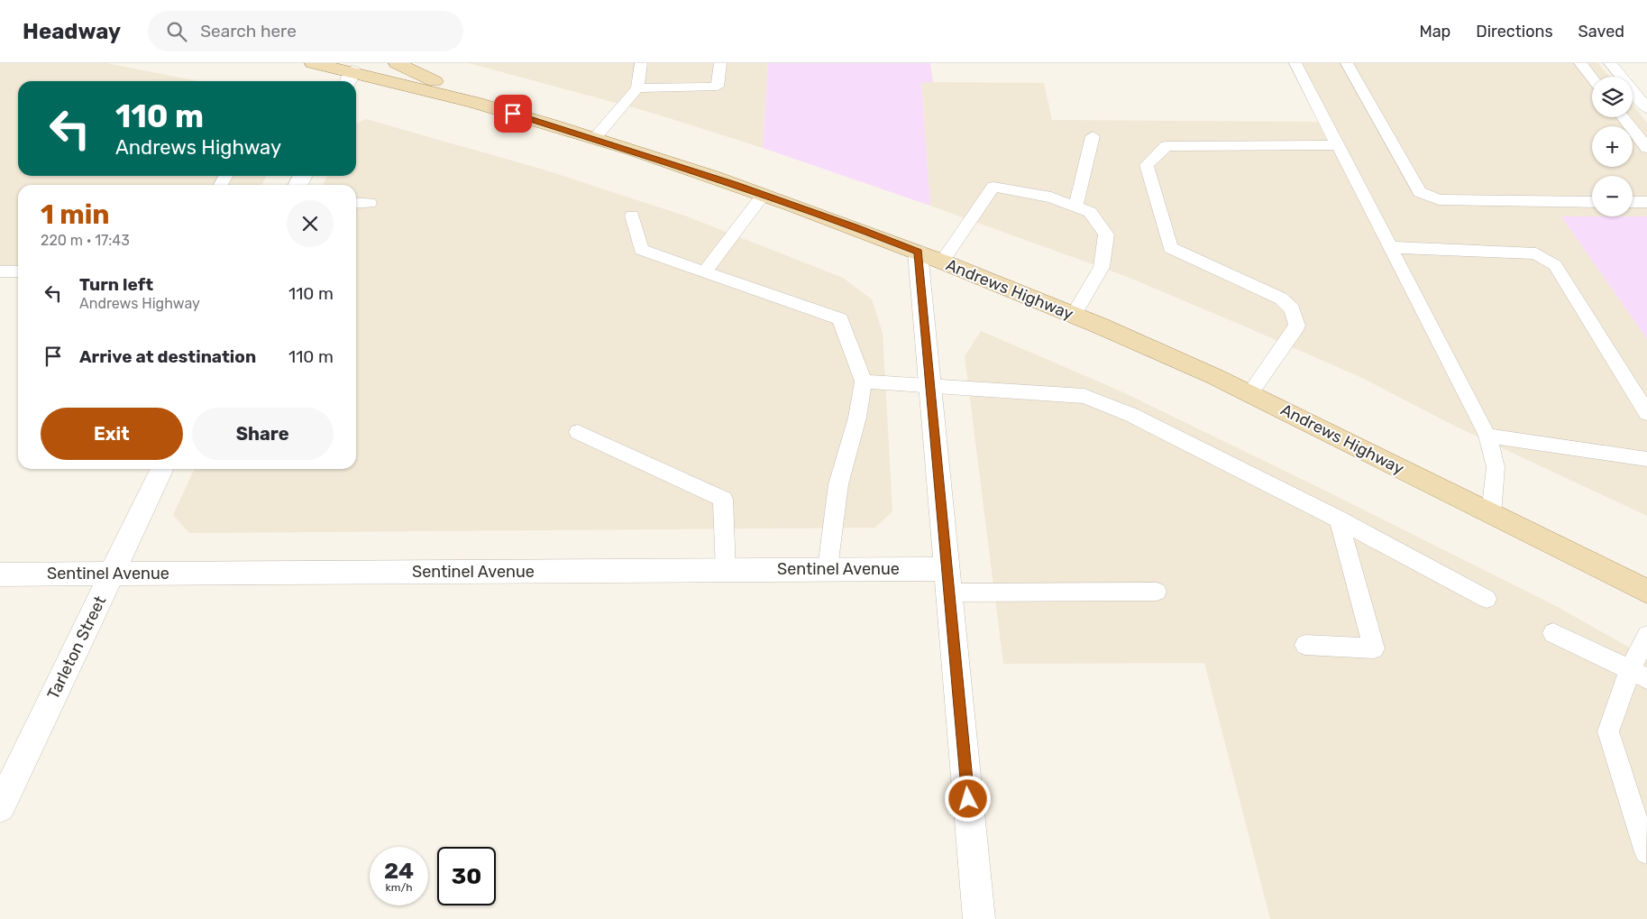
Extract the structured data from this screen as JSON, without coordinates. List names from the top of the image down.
{
  "streets": {
    "main road": ["Andrews Highway"],
    "street": ["Sentinel Avenue", "Tarleton Street"]
  },
  "crossings": [
    ["Sentinel Avenue", "Tarleton Street"]
  ],
  "page": {
    "header": "Headway",
    "search": "Search here",
    "nav": ["Map", "Directions", "Saved"],
    "map_buttons": ["+", "−"],
    "turn": ["110 m", "Andrews Highway"],
    "heading": ["1 min", "220 m · 17:43"],
    "list": [
      {
        "name": "Turn left",
        "note": "Andrews Highway",
        "value": "110 m"
      },
      {
        "name": "Arrive at destination",
        "value": "110 m"
      }
    ],
    "buttons": ["Exit", "Share"],
    "speed": "24 km/h",
    "limit": "30"
  }
}
